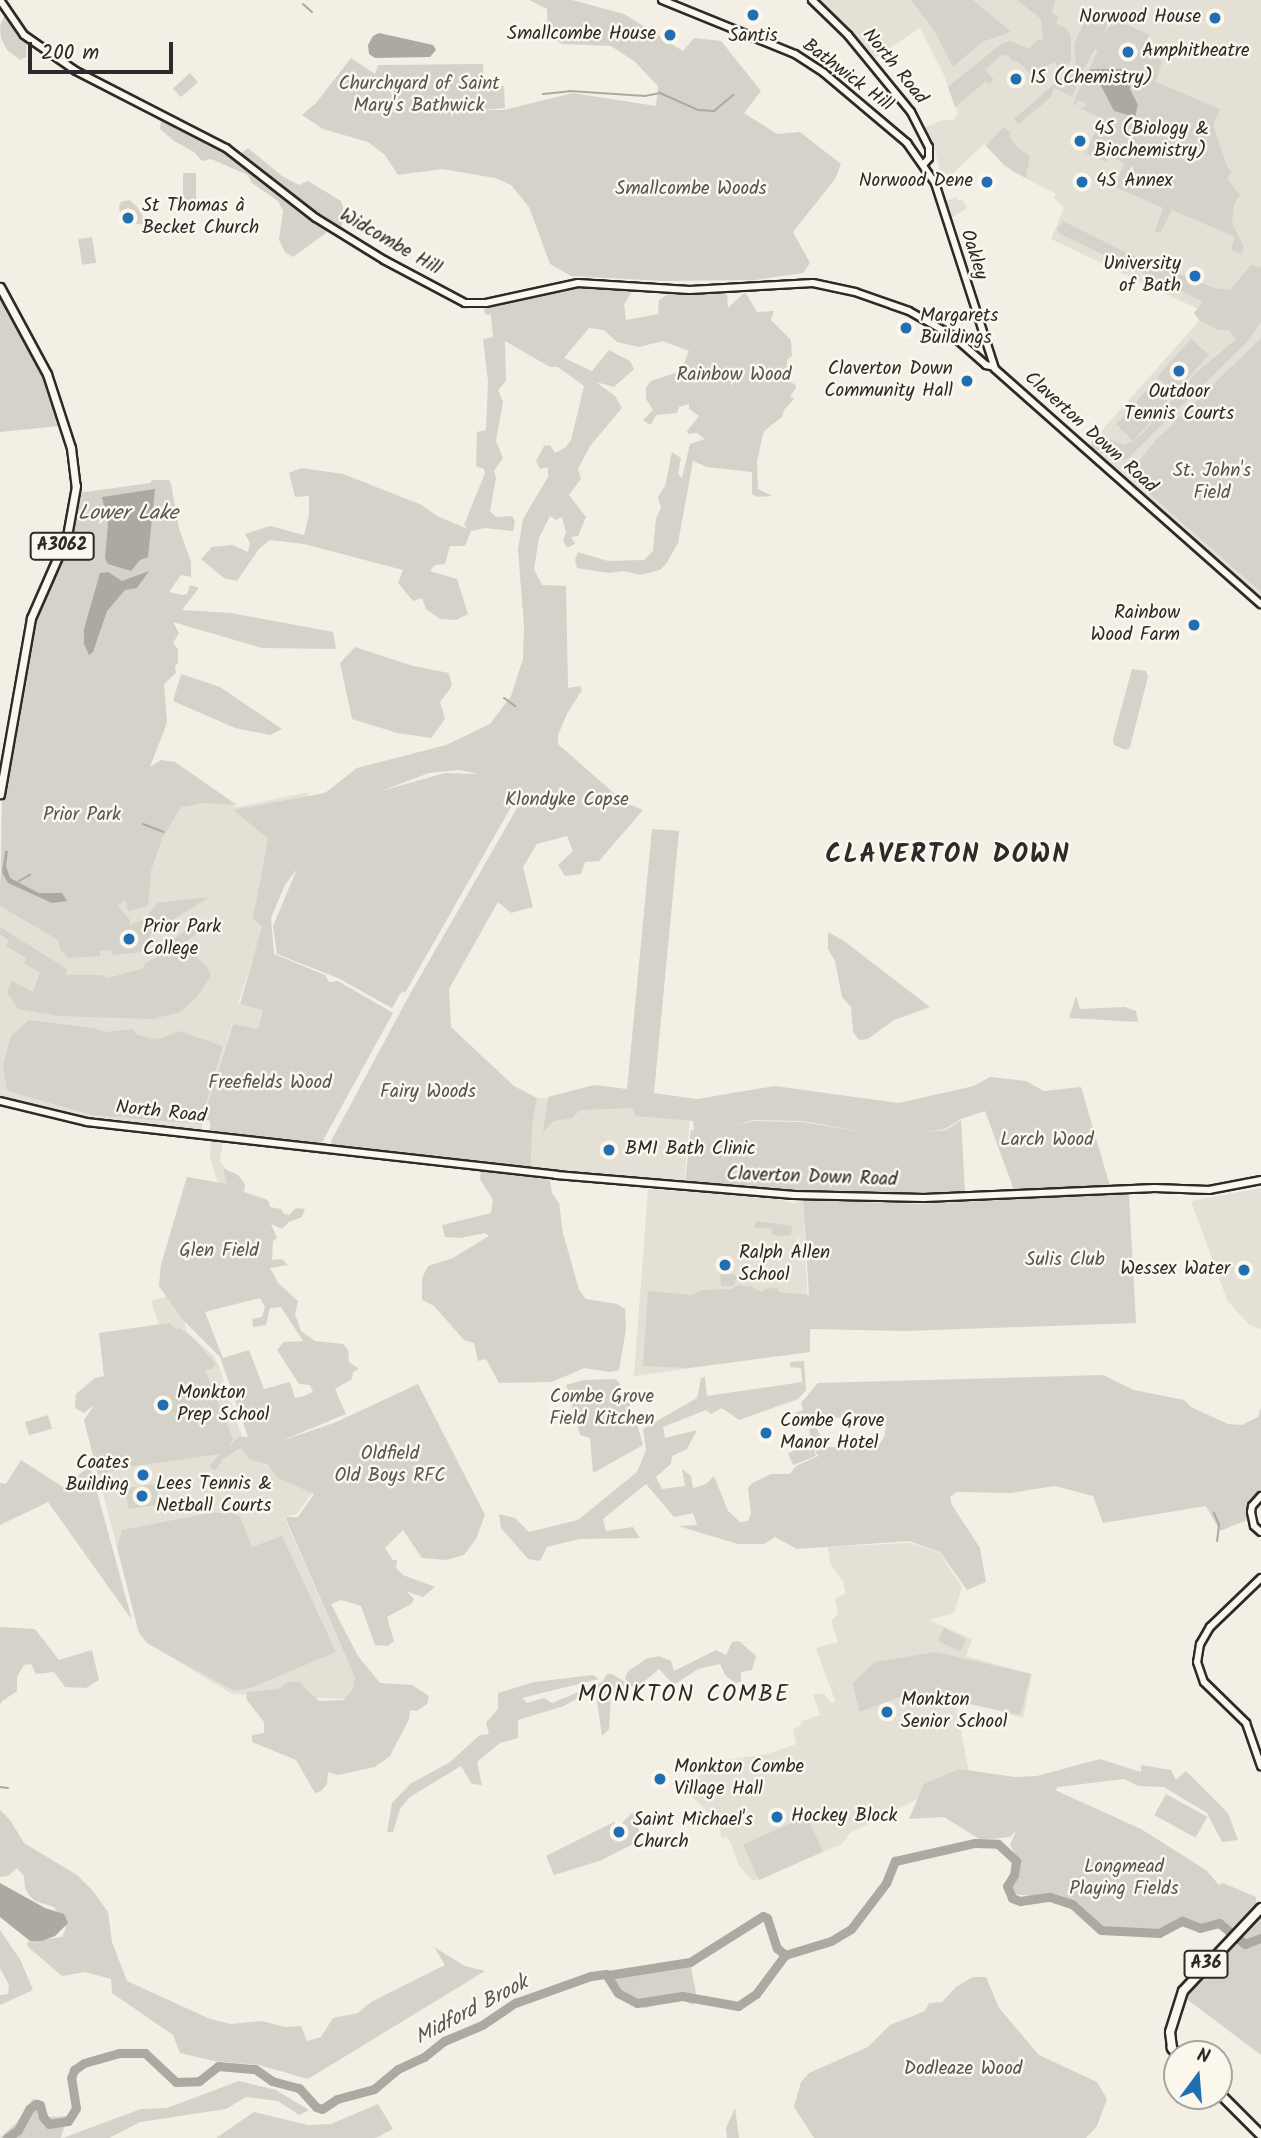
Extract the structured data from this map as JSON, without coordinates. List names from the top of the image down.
{
  "streets": {
    "highway": ["A36"],
    "main road": ["A3062"],
    "street": [
      "North Road",
      "Bathwick Hill",
      "Widcombe Hill",
      "Oakley",
      "Claverton Down Road"
    ]
  },
  "crossings": [
    ["North Road", "Bathwick Hill"],
    ["North Road", "Oakley"],
    ["North Road", "Claverton Down Road"],
    ["Bathwick Hill", "Oakley"],
    ["Widcombe Hill", "Claverton Down Road"],
    ["Oakley", "Claverton Down Road"]
  ],
  "districts": ["CLAVERTON DOWN", "MONKTON COMBE"],
  "water": ["Lower Lake", "Midford Brook"],
  "parks": [
    "Churchyard of Saint Mary's Bathwick",
    "Smallcombe Woods",
    "Rainbow Wood",
    "St. John's Field",
    "Klondyke Copse",
    "Prior Park",
    "Freefields Wood",
    "Fairy Woods",
    "Larch Wood",
    "Glen Field",
    "Sulis Club",
    "Combe Grove Field Kitchen",
    "Oldfield Old Boys RFC",
    "Longmead Playing Fields",
    "Dodleaze Wood"
  ],
  "places": [
    "Santis",
    "Norwood House",
    "Smallcombe House",
    "Amphitheatre",
    "1S (Chemistry)",
    "4S (Biology & Biochemistry)",
    "Norwood Dene",
    "4S Annex",
    "St Thomas à Becket Church",
    "University of Bath",
    "Margarets Buildings",
    "Outdoor Tennis Courts",
    "Claverton Down Community Hall",
    "Rainbow Wood Farm",
    "Prior Park College",
    "BMI Bath Clinic",
    "Ralph Allen School",
    "Wessex Water",
    "Monkton Prep School",
    "Combe Grove Manor Hotel",
    "Coates Building",
    "Lees Tennis & Netball Courts",
    "Monkton Senior School",
    "Monkton Combe Village Hall",
    "Hockey Block",
    "Saint Michael's Church"
  ],
  "scale_bar": "200 m",
  "north": "top"
}
